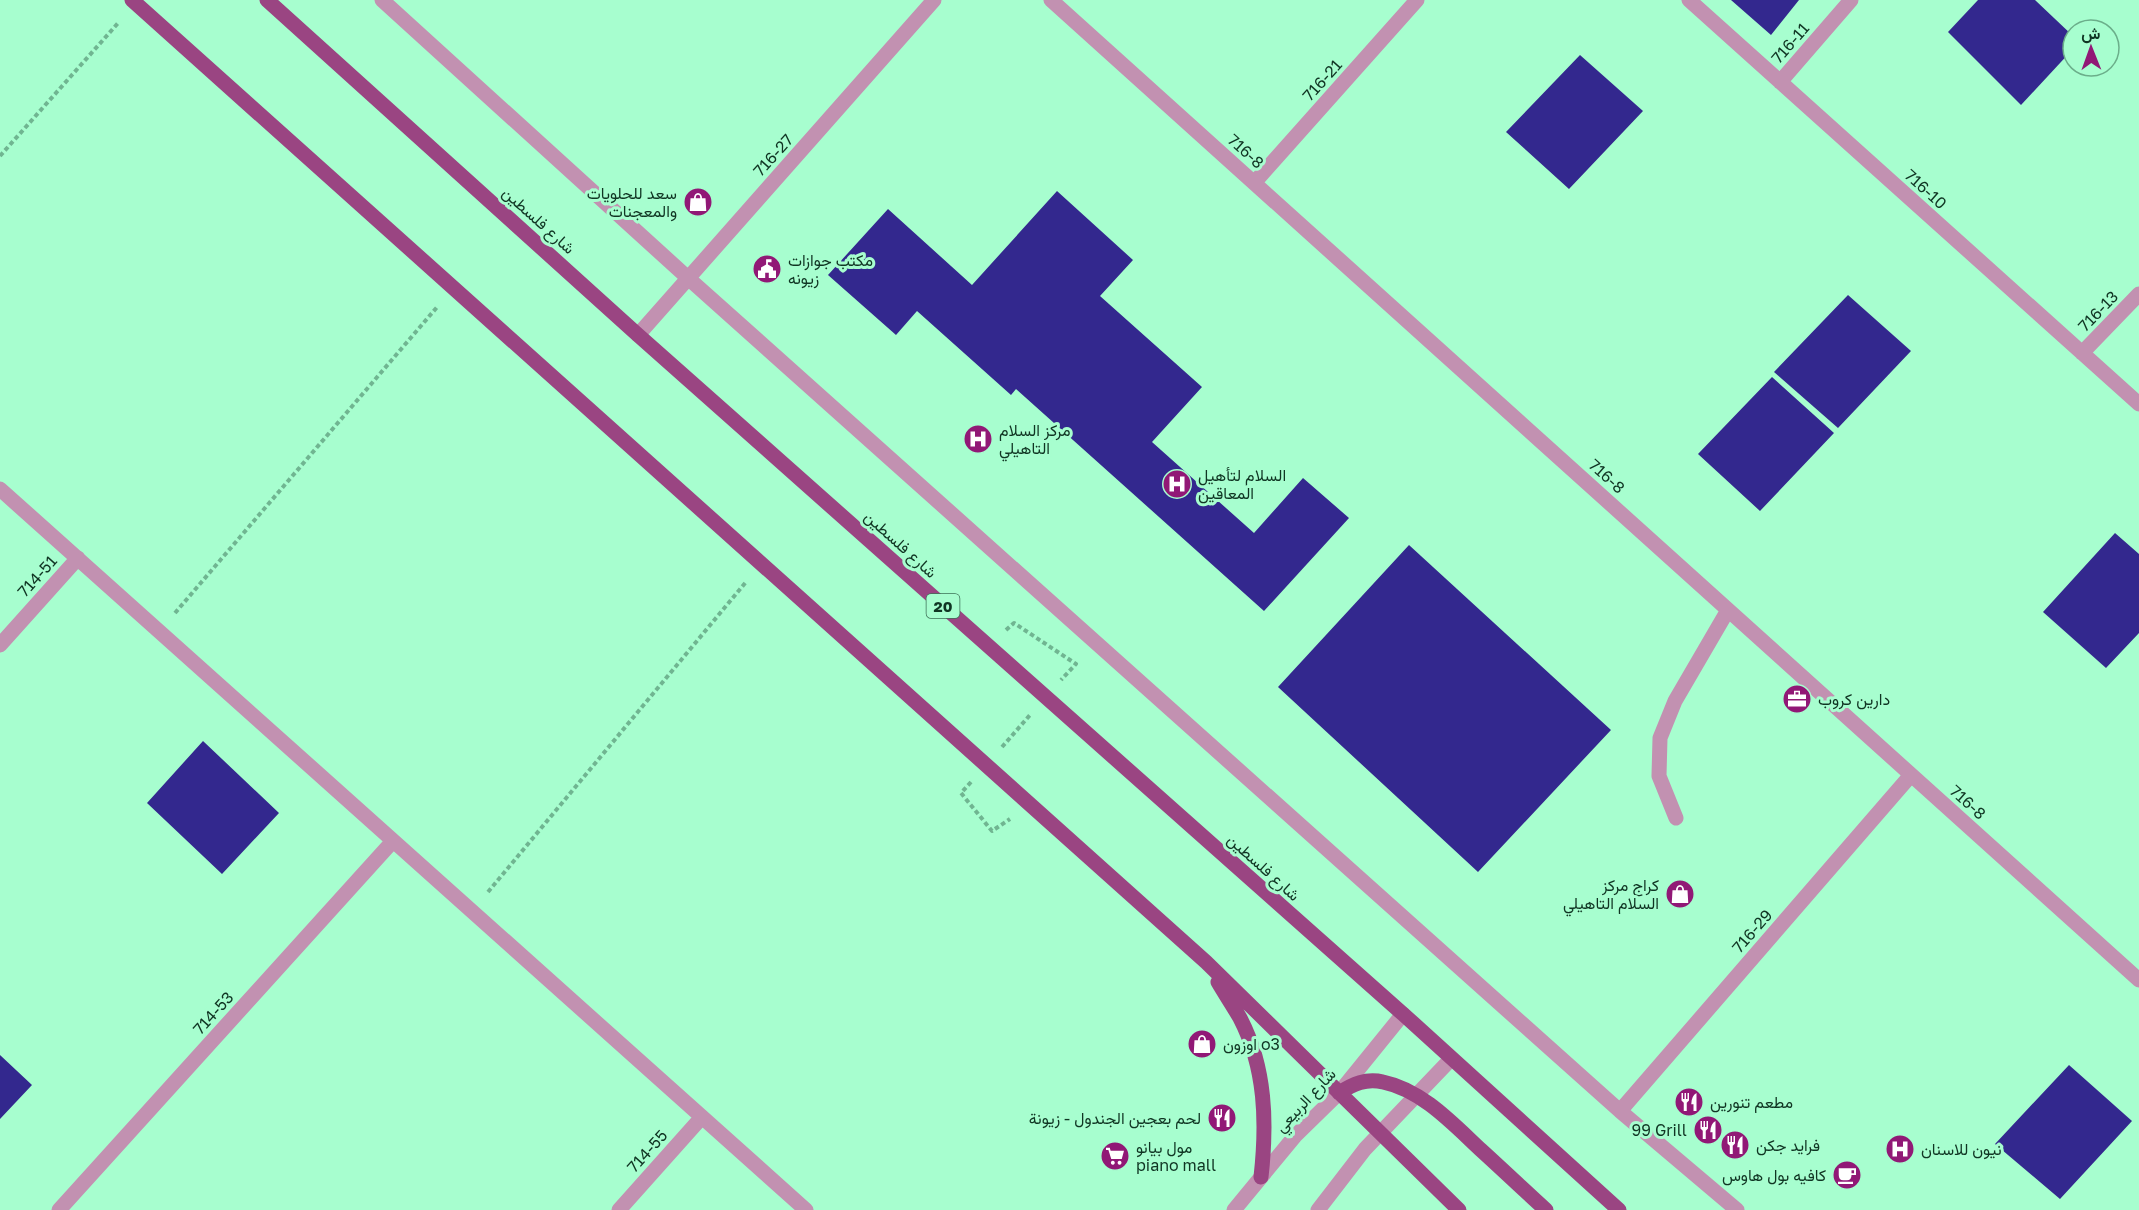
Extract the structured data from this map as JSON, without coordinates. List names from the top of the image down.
{
  "streets": {
    "main road": ["شارع فلسطين", "20"],
    "street": [
      "716-11",
      "716-21",
      "716-8",
      "716-27",
      "716-10",
      "716-13",
      "714-51",
      "716-29",
      "714-53",
      "شارع الربيعي",
      "714-55"
    ]
  },
  "crossings": [
    ["716-11", "716-10"],
    ["716-21", "716-8"],
    ["716-8", "716-29"],
    ["716-27", "شارع فلسطين"],
    ["716-10", "716-13"],
    ["شارع فلسطين", "شارع الربيعي"]
  ],
  "places": {
    "shop": ["سعد للحلويات والمعجنات", "كراج مركز السلام التاهيلي", "اوزون o3"],
    "public building": ["مكتب جوازات زيونه"],
    "hospital": ["مركز السلام التاهيلي", "السلام لتأهيل المعاقين", "نيون للاسنان"],
    "office": ["دارين كروب"],
    "restaurant": [
      "مطعم تنورين",
      "لحم بعجين الجندول - زيونة",
      "99 Grill",
      "فرايد جكن"
    ],
    "supermarket": ["مول بيانو piano mall"],
    "cafe": ["كافيه بول هاوس"]
  },
  "north": "top"
}
